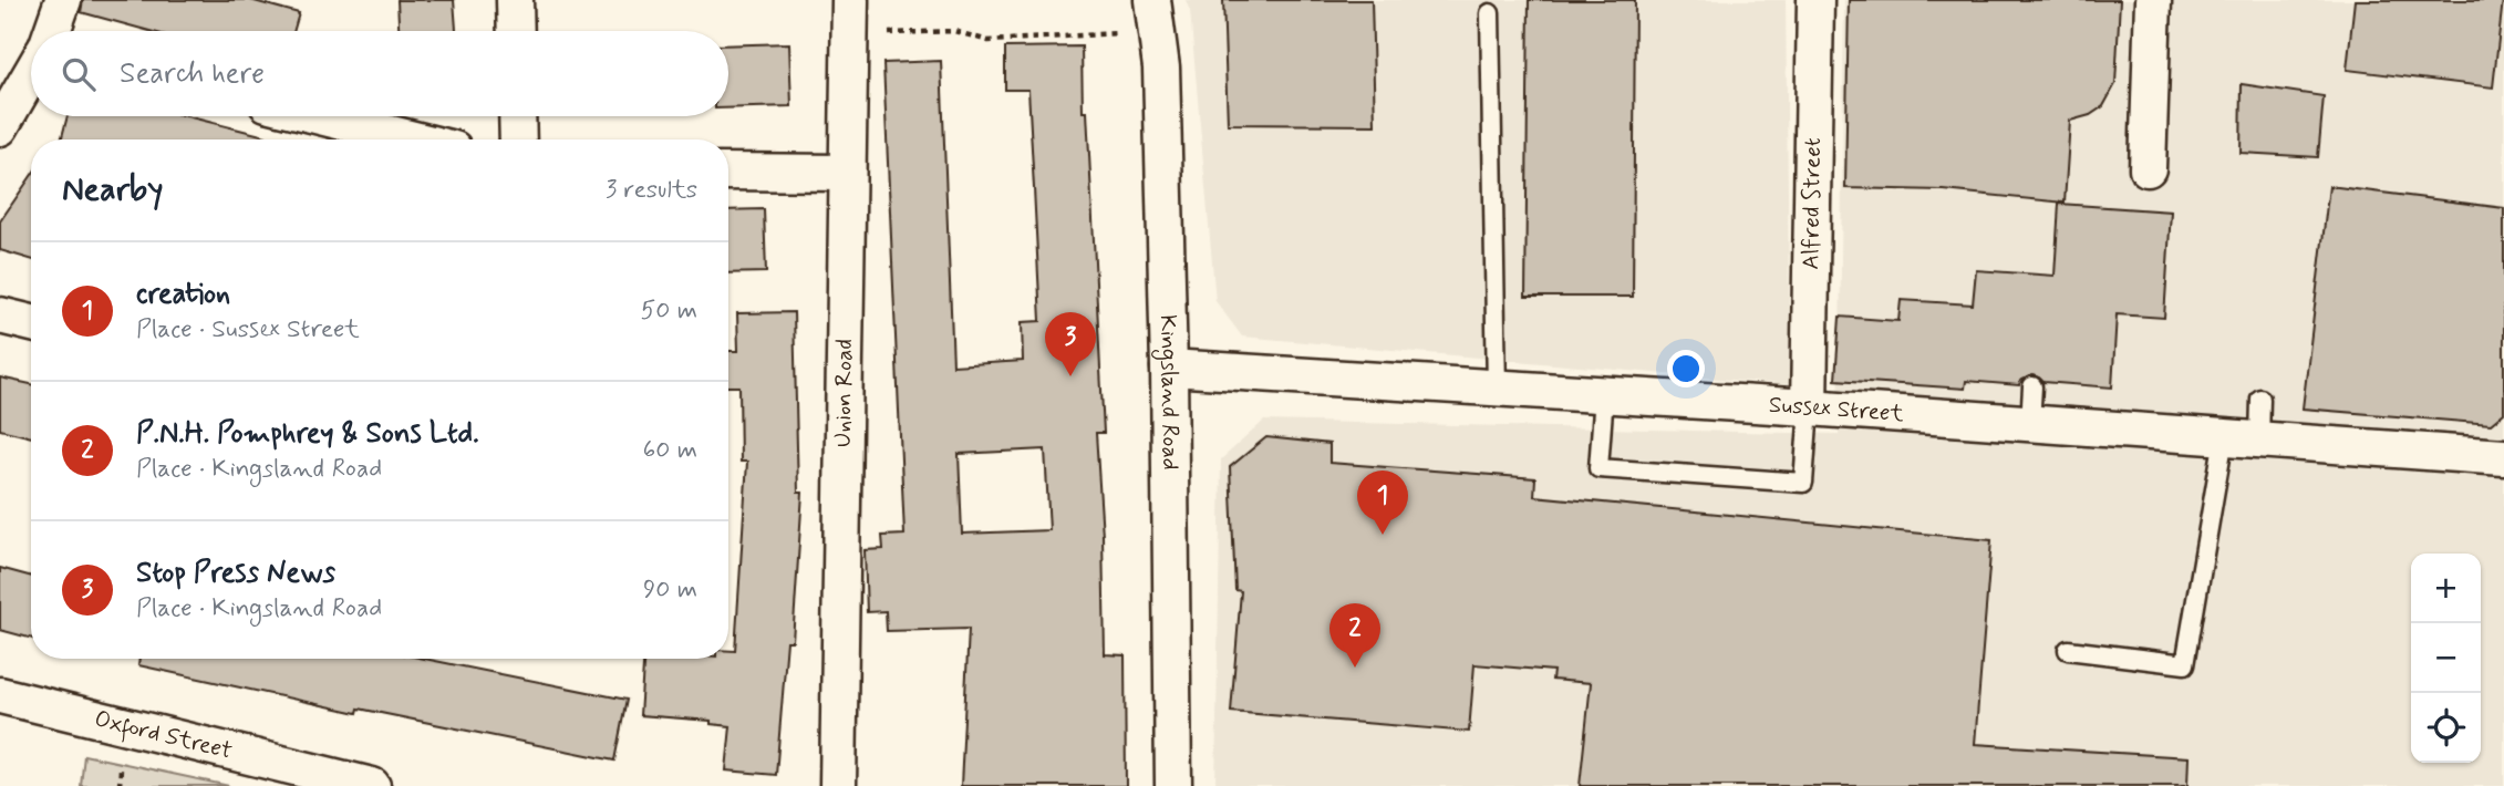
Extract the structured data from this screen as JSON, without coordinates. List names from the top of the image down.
{
  "streets": {
    "street": [
      "Alfred Street",
      "Union Road",
      "Kingsland Road",
      "Sussex Street",
      "Oxford Street"
    ]
  },
  "crossings": [
    ["Alfred Street", "Sussex Street"],
    ["Kingsland Road", "Sussex Street"]
  ],
  "page": {
    "search": "Search here",
    "heading": ["Nearby", "3 results"],
    "list": [
      {
        "mark": "1",
        "name": "creation",
        "note": "Place · Sussex Street",
        "value": "50 m"
      },
      {
        "mark": "2",
        "name": "P.N.H. Pomphrey & Sons Ltd.",
        "note": "Place · Kingsland Road",
        "value": "60 m"
      },
      {
        "mark": "3",
        "name": "Stop Press News",
        "note": "Place · Kingsland Road",
        "value": "90 m"
      }
    ],
    "pins": ["3", "1", "2"],
    "map_buttons": ["+", "−"]
  }
}
